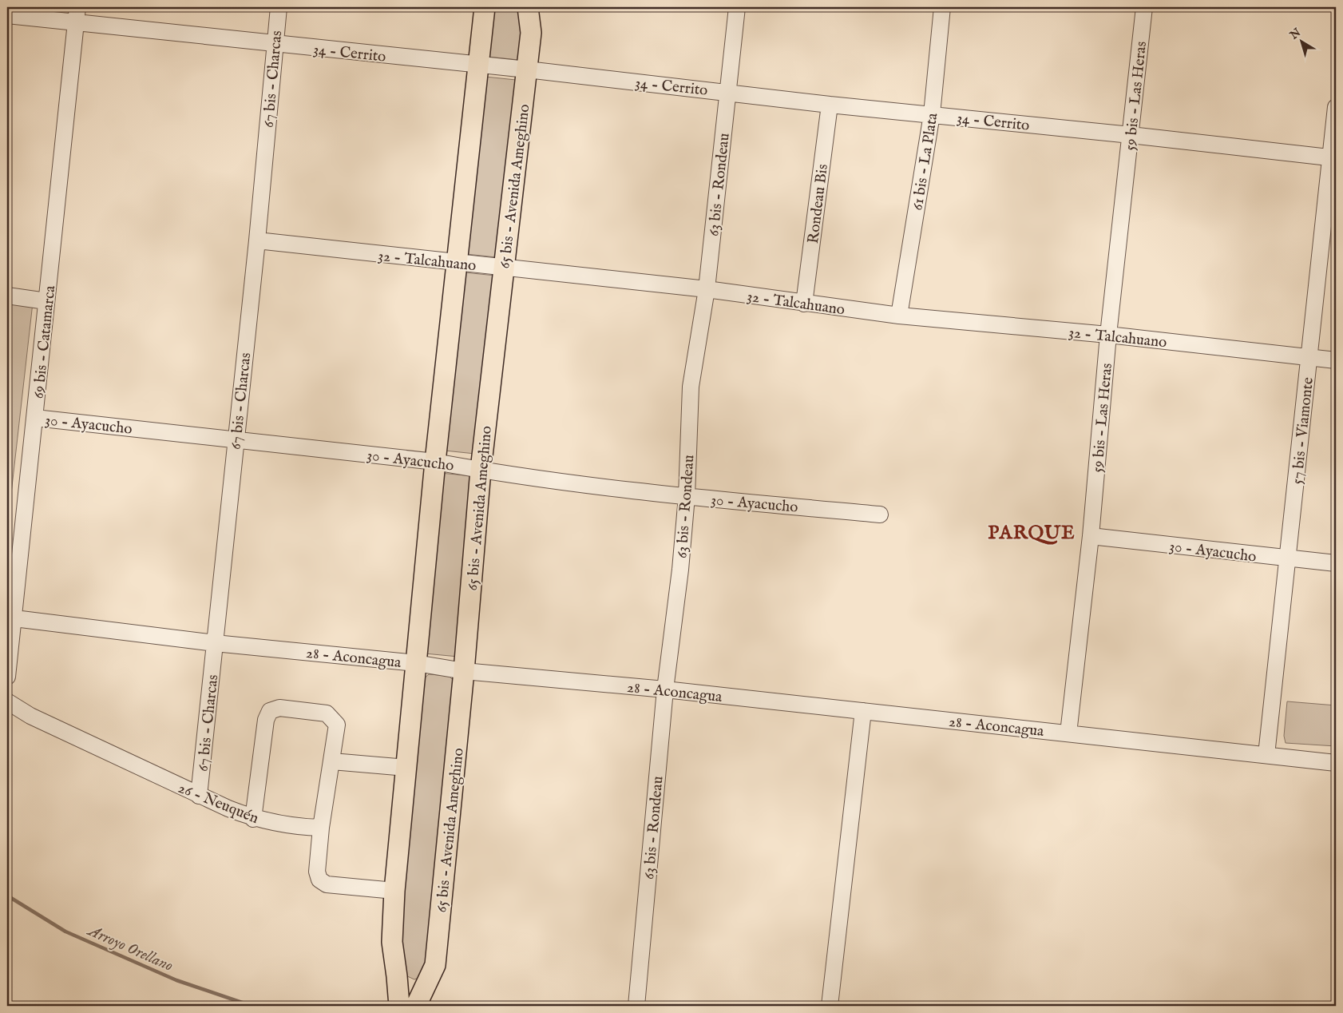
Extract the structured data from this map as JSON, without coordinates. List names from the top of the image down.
{
  "streets": {
    "main road": ["65 bis - Avenida Ameghino"],
    "street": [
      "34 - Cerrito",
      "67 bis - Charcas",
      "59 bis - Las Heras",
      "61 bis - La Plata",
      "63 bis - Rondeau",
      "Rondeau Bis",
      "32 - Talcahuano",
      "69 bis - Catamarca",
      "30 - Ayacucho",
      "57 bis - Viamonte",
      "28 - Aconcagua",
      "26 - Neuquén"
    ]
  },
  "crossings": [
    ["34 - Cerrito", "67 bis - Charcas"],
    ["34 - Cerrito", "59 bis - Las Heras"],
    ["34 - Cerrito", "61 bis - La Plata"],
    ["34 - Cerrito", "63 bis - Rondeau"],
    ["34 - Cerrito", "65 bis - Avenida Ameghino"],
    ["34 - Cerrito", "Rondeau Bis"],
    ["34 - Cerrito", "69 bis - Catamarca"],
    ["34 - Cerrito", "57 bis - Viamonte"],
    ["67 bis - Charcas", "32 - Talcahuano"],
    ["67 bis - Charcas", "30 - Ayacucho"],
    ["67 bis - Charcas", "28 - Aconcagua"],
    ["67 bis - Charcas", "26 - Neuquén"],
    ["59 bis - Las Heras", "32 - Talcahuano"],
    ["59 bis - Las Heras", "30 - Ayacucho"],
    ["59 bis - Las Heras", "28 - Aconcagua"],
    ["61 bis - La Plata", "32 - Talcahuano"],
    ["63 bis - Rondeau", "32 - Talcahuano"],
    ["63 bis - Rondeau", "30 - Ayacucho"],
    ["63 bis - Rondeau", "28 - Aconcagua"],
    ["65 bis - Avenida Ameghino", "32 - Talcahuano"],
    ["65 bis - Avenida Ameghino", "30 - Ayacucho"],
    ["65 bis - Avenida Ameghino", "28 - Aconcagua"],
    ["Rondeau Bis", "32 - Talcahuano"],
    ["32 - Talcahuano", "57 bis - Viamonte"],
    ["69 bis - Catamarca", "30 - Ayacucho"],
    ["69 bis - Catamarca", "28 - Aconcagua"],
    ["30 - Ayacucho", "57 bis - Viamonte"],
    ["57 bis - Viamonte", "28 - Aconcagua"]
  ],
  "districts": ["PARQUE"],
  "water": ["Arroyo Orellano"],
  "north": "top left"
}
